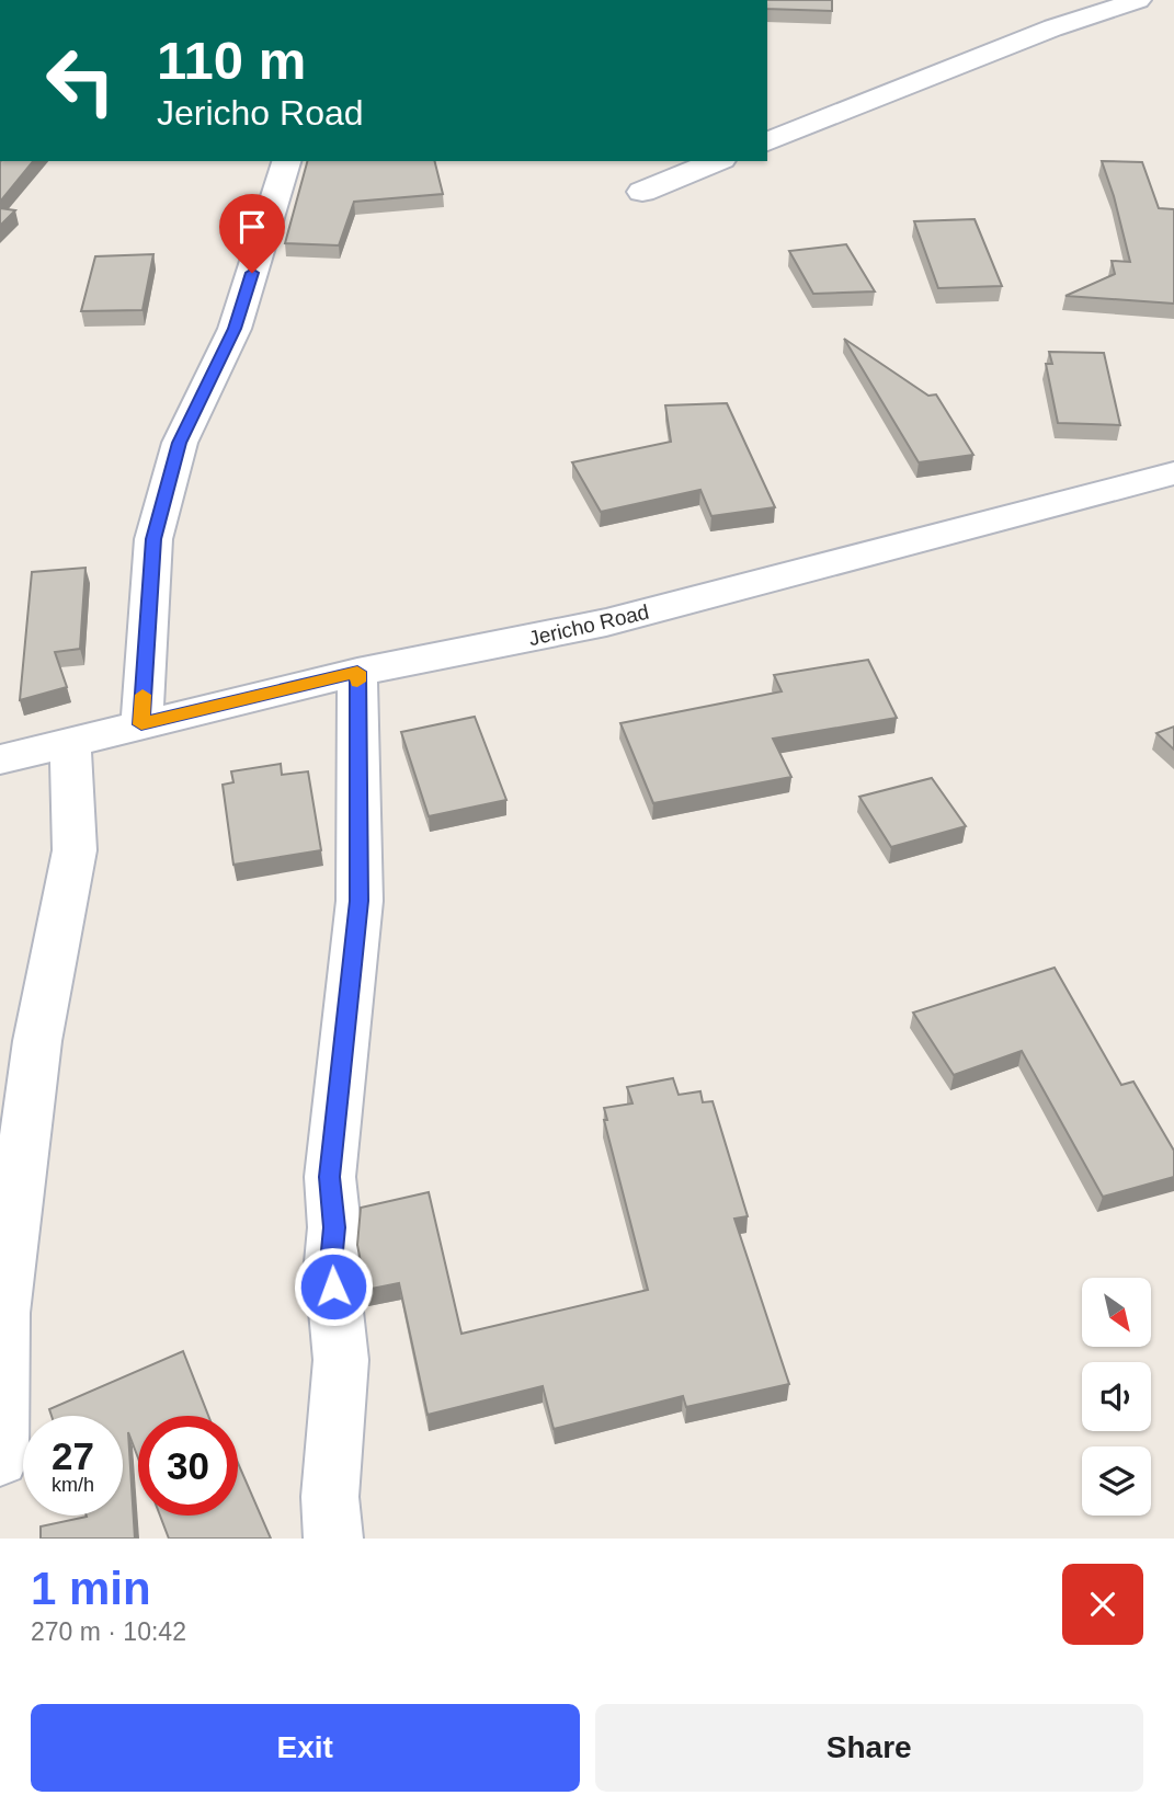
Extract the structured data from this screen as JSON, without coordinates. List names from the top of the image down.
{
  "streets": {
    "street": ["Jericho Road"]
  },
  "north": "bottom right",
  "page": {
    "turn": ["110 m", "Jericho Road"],
    "speed": "27 km/h",
    "limit": "30",
    "heading": ["1 min", "270 m · 10:42"],
    "buttons": ["Exit", "Share"]
  }
}
